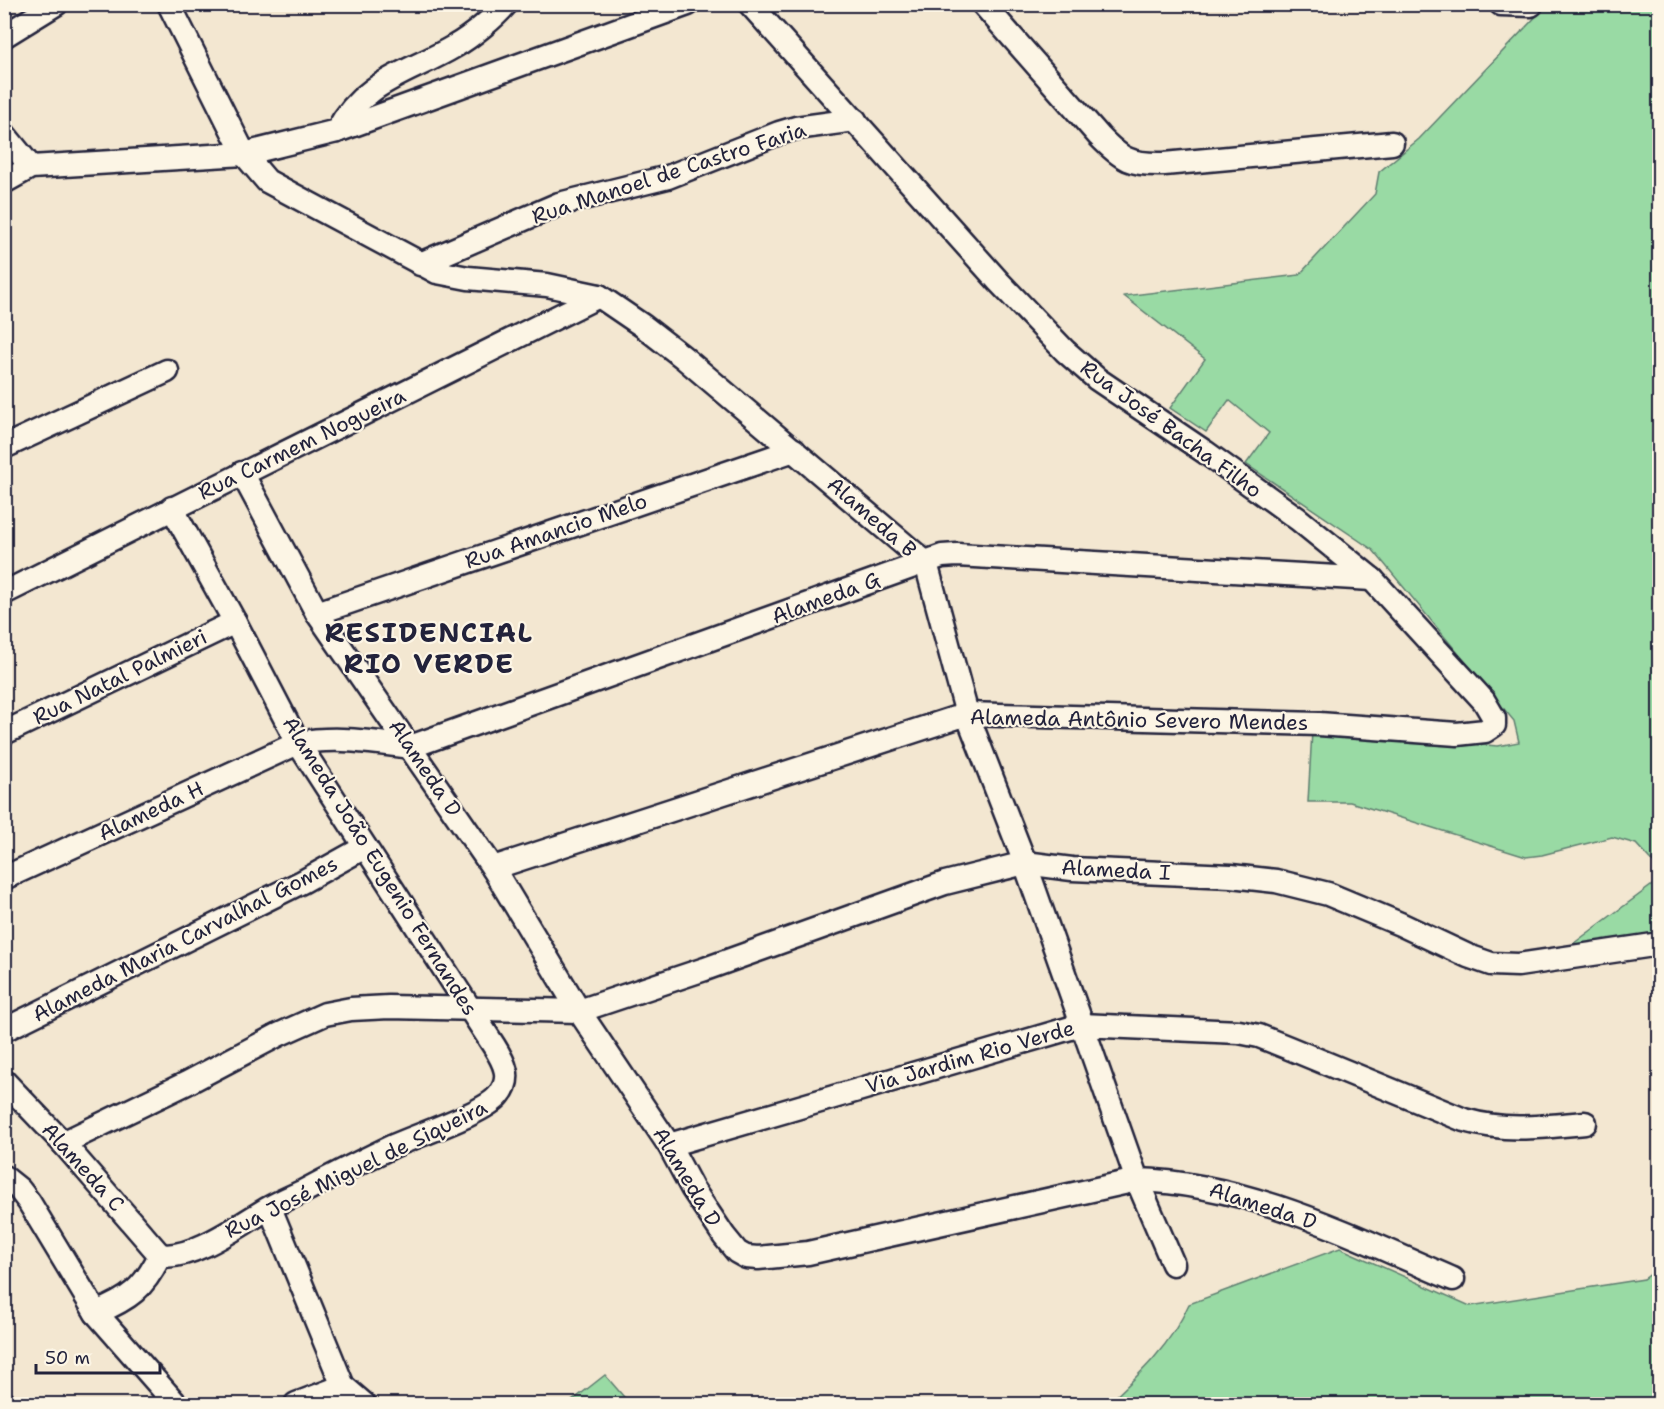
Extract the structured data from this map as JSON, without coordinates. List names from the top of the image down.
{
  "streets": {
    "street": [
      "Rua Manoel de Castro Faria",
      "Rua José Bacha Filho",
      "Rua Carmem Nogueira",
      "Alameda B",
      "Rua Amancio Melo",
      "Alameda G",
      "Rua Natal Palmieri",
      "Alameda Antônio Severo Mendes",
      "Alameda D",
      "Alameda H",
      "Alameda João Eugenio Fernandes",
      "Alameda I",
      "Alameda Maria Carvalhal Gomes",
      "Via Jardim Rio Verde",
      "Alameda C",
      "Rua José Miguel de Siqueira"
    ]
  },
  "crossings": [
    ["Rua Manoel de Castro Faria", "Rua José Bacha Filho"],
    ["Rua José Bacha Filho", "Alameda G"],
    ["Rua José Bacha Filho", "Alameda Antônio Severo Mendes"],
    ["Rua Carmem Nogueira", "Alameda B"],
    ["Rua Carmem Nogueira", "Alameda D"],
    ["Rua Carmem Nogueira", "Alameda João Eugenio Fernandes"],
    ["Alameda B", "Rua Amancio Melo"],
    ["Alameda B", "Alameda G"],
    ["Alameda B", "Alameda Antônio Severo Mendes"],
    ["Alameda B", "Alameda D"],
    ["Alameda B", "Alameda I"],
    ["Alameda B", "Via Jardim Rio Verde"],
    ["Rua Amancio Melo", "Alameda D"],
    ["Alameda G", "Alameda D"],
    ["Alameda G", "Alameda H"],
    ["Alameda G", "Alameda João Eugenio Fernandes"],
    ["Rua Natal Palmieri", "Alameda João Eugenio Fernandes"],
    ["Alameda Antônio Severo Mendes", "Alameda D"],
    ["Alameda D", "Alameda I"],
    ["Alameda D", "Via Jardim Rio Verde"],
    ["Alameda H", "Alameda João Eugenio Fernandes"],
    ["Alameda João Eugenio Fernandes", "Alameda I"],
    ["Alameda João Eugenio Fernandes", "Alameda Maria Carvalhal Gomes"],
    ["Alameda João Eugenio Fernandes", "Rua José Miguel de Siqueira"],
    ["Alameda I", "Alameda C"],
    ["Alameda C", "Rua José Miguel de Siqueira"]
  ],
  "districts": ["RESIDENCIAL RIO VERDE"],
  "scale_bar": "50 m"
}
